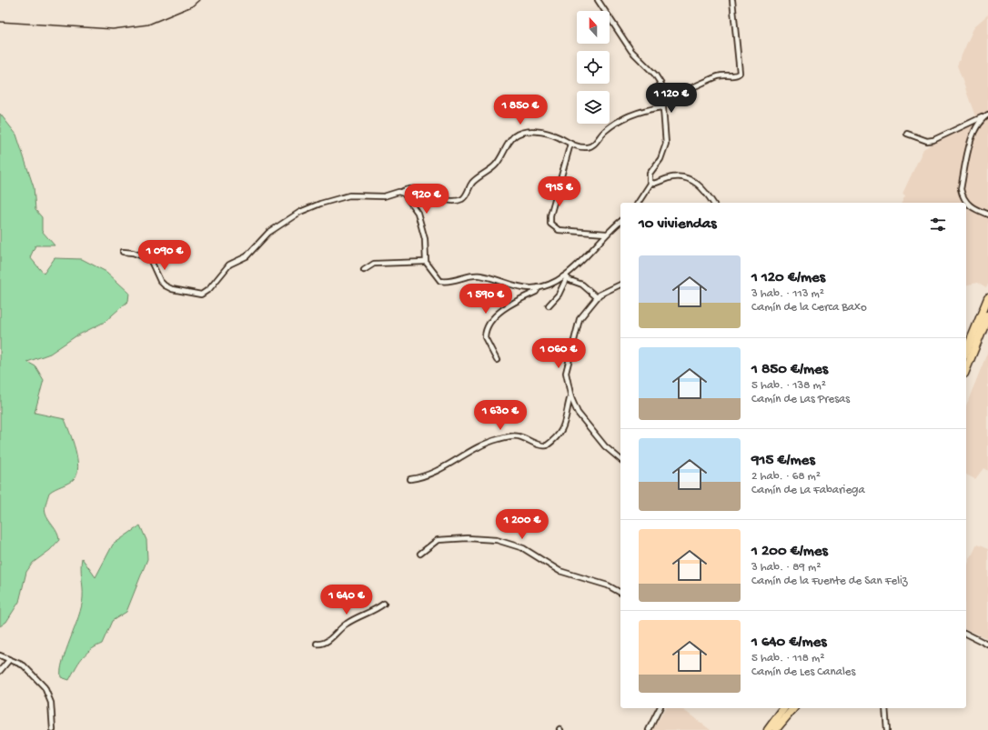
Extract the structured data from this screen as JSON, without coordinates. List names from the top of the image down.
{
  "north": "top",
  "page": {
    "price": [
      "1 120 €",
      "1 850 €",
      "915 €",
      "920 €",
      "1 090 €",
      "1 590 €",
      "1 060 €",
      "1 630 €",
      "1 200 €",
      "1 640 €"
    ],
    "heading": "10 viviendas",
    "list": [
      {
        "name": "1 120 €/mes",
        "note": "3 hab. · 113 m² · Camín de la Cerca Baxo"
      },
      {
        "name": "1 850 €/mes",
        "note": "5 hab. · 138 m² · Camín de Las Presas"
      },
      {
        "name": "915 €/mes",
        "note": "2 hab. · 68 m² · Camín de La Fabariega"
      },
      {
        "name": "1 200 €/mes",
        "note": "3 hab. · 89 m² · Camín de la Fuente de San Feliz"
      },
      {
        "name": "1 640 €/mes",
        "note": "5 hab. · 118 m² · Camín de Les Canales"
      }
    ]
  }
}
